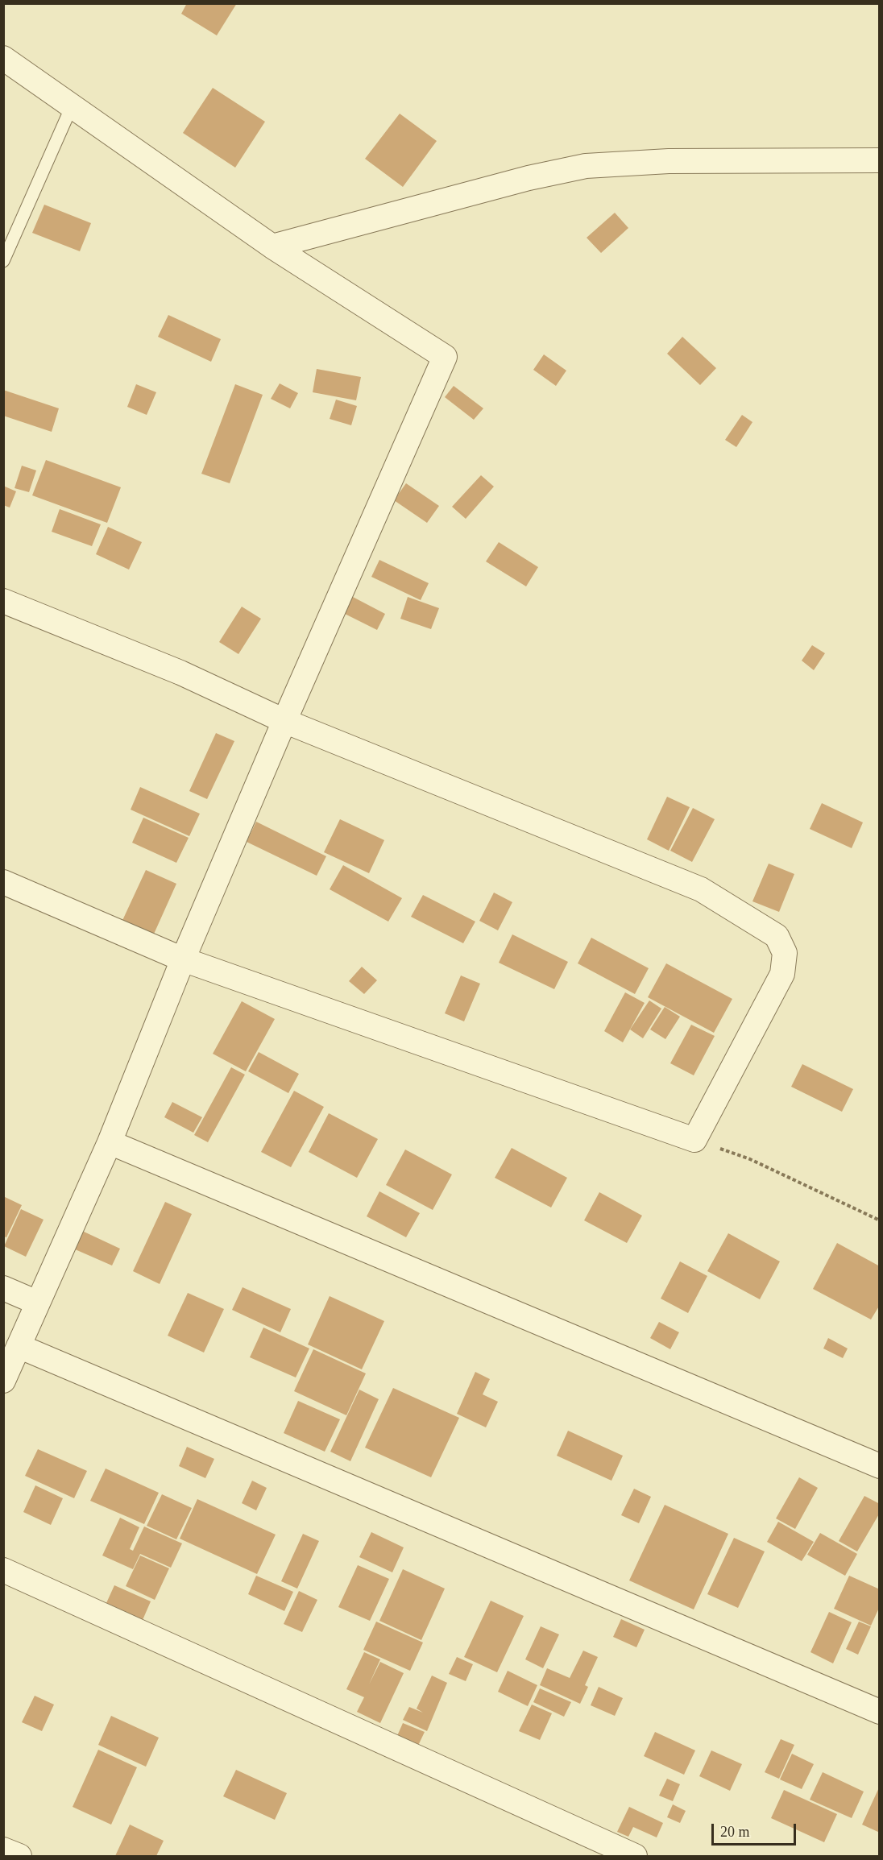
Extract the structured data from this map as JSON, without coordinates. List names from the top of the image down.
{
  "scale_bar": "20 m"
}
